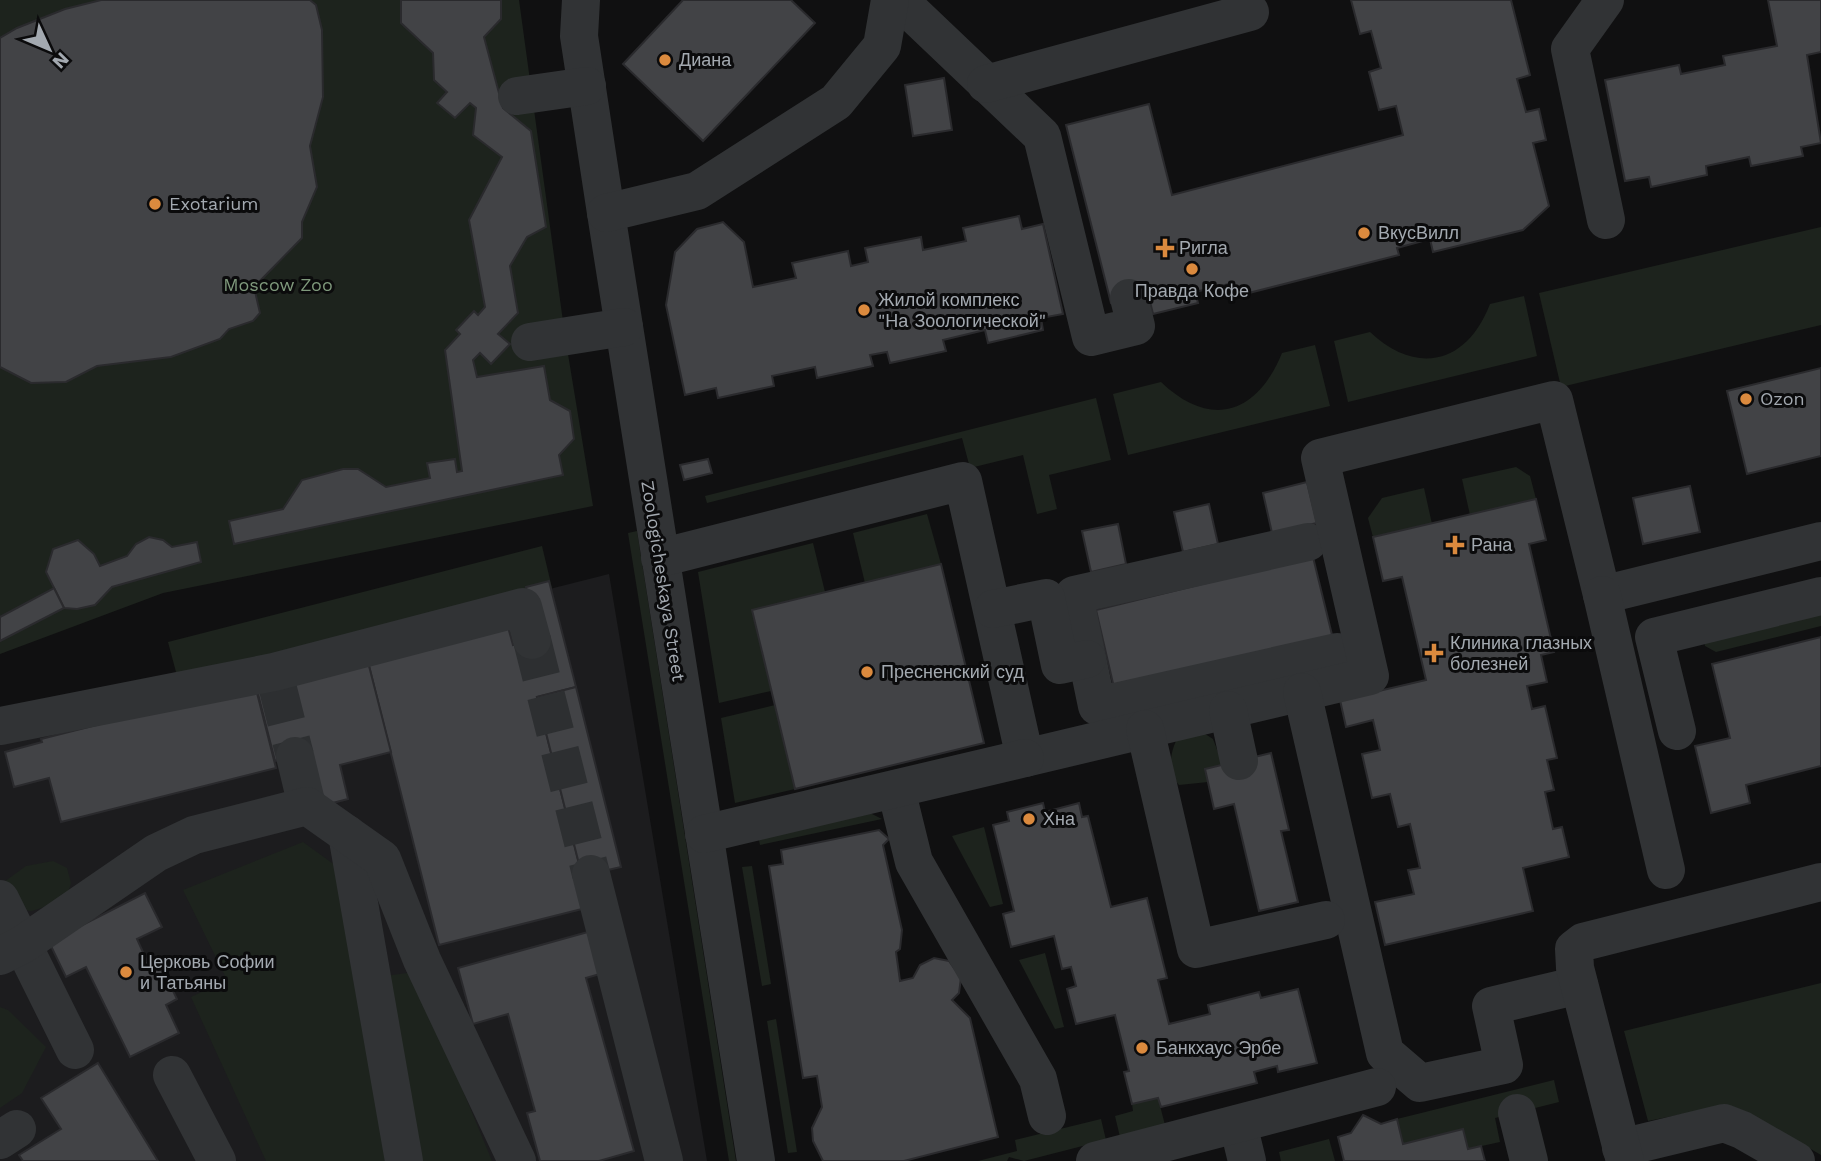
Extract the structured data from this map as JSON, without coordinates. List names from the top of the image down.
{
  "streets": {
    "street": ["Zoologicheskaya Street"]
  },
  "parks": ["Moscow Zoo"],
  "places": {
    "other": [
      "Диана",
      "Exotarium",
      "ВкусВилл",
      "Правда Кофе",
      "Жилой комплекс \"На Зоологической\"",
      "Ozon",
      "Пресненский суд",
      "Хна",
      "Церковь Софии и Татьяны",
      "Банкхаус Эрбе"
    ],
    "health": ["Ригла", "Рана", "Клиника глазных болезней"]
  },
  "north": "bottom right"
}
